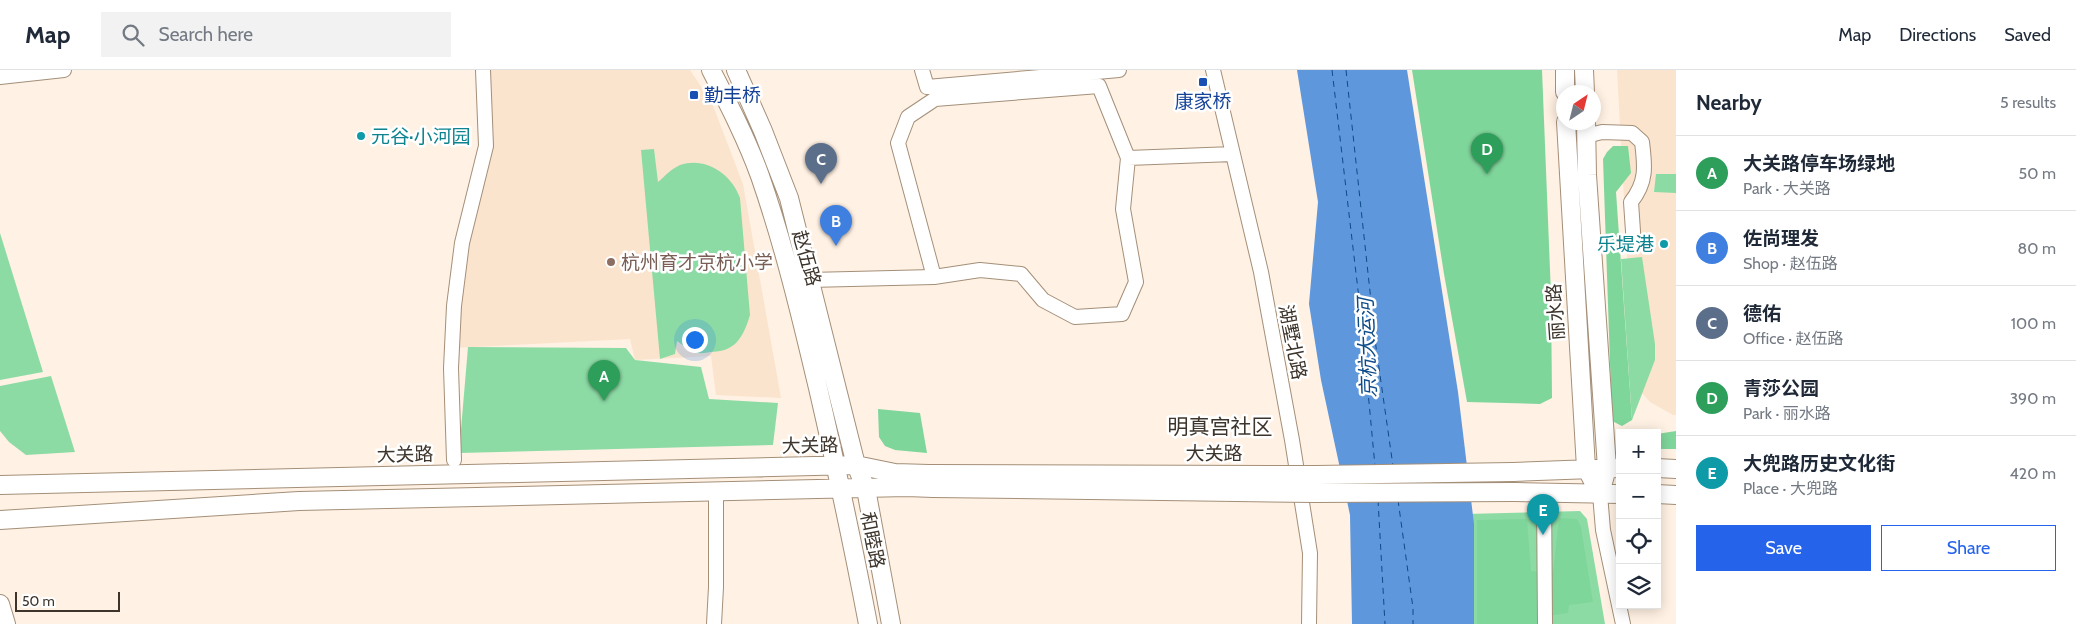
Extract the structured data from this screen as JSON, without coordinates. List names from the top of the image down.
{
  "streets": {
    "main road": [
      "赵伍路",
      "丽水路",
      "大关路",
      "和睦路"
    ],
    "street": ["湖墅北路"]
  },
  "crossings": [
    ["赵伍路", "大关路"],
    ["赵伍路", "和睦路"],
    ["丽水路", "大关路"],
    ["大关路", "和睦路"]
  ],
  "districts": ["明真宫社区"],
  "water": ["京杭大运河"],
  "places": {
    "transit": ["康家桥", "勤丰桥"],
    "other": ["元谷·小河园", "乐堤港", "杭州育才京杭小学"]
  },
  "scale_bar": "50 m",
  "north": "top right",
  "page": {
    "header": "Map",
    "search": "Search here",
    "nav": ["Map", "Directions", "Saved"],
    "heading": ["Nearby", "5 results"],
    "pins": [
      "D",
      "C",
      "B",
      "A",
      "E"
    ],
    "list": [
      {
        "mark": "A",
        "name": "大关路停车场绿地",
        "note": "Park · 大关路",
        "value": "50 m"
      },
      {
        "mark": "B",
        "name": "佐尚理发",
        "note": "Shop · 赵伍路",
        "value": "80 m"
      },
      {
        "mark": "C",
        "name": "德佑",
        "note": "Office · 赵伍路",
        "value": "100 m"
      },
      {
        "mark": "D",
        "name": "青莎公园",
        "note": "Park · 丽水路",
        "value": "390 m"
      },
      {
        "mark": "E",
        "name": "大兜路历史文化街",
        "note": "Place · 大兜路",
        "value": "420 m"
      }
    ],
    "map_buttons": ["+", "−"],
    "buttons": ["Save", "Share"],
    "scale": "50 m"
  }
}
